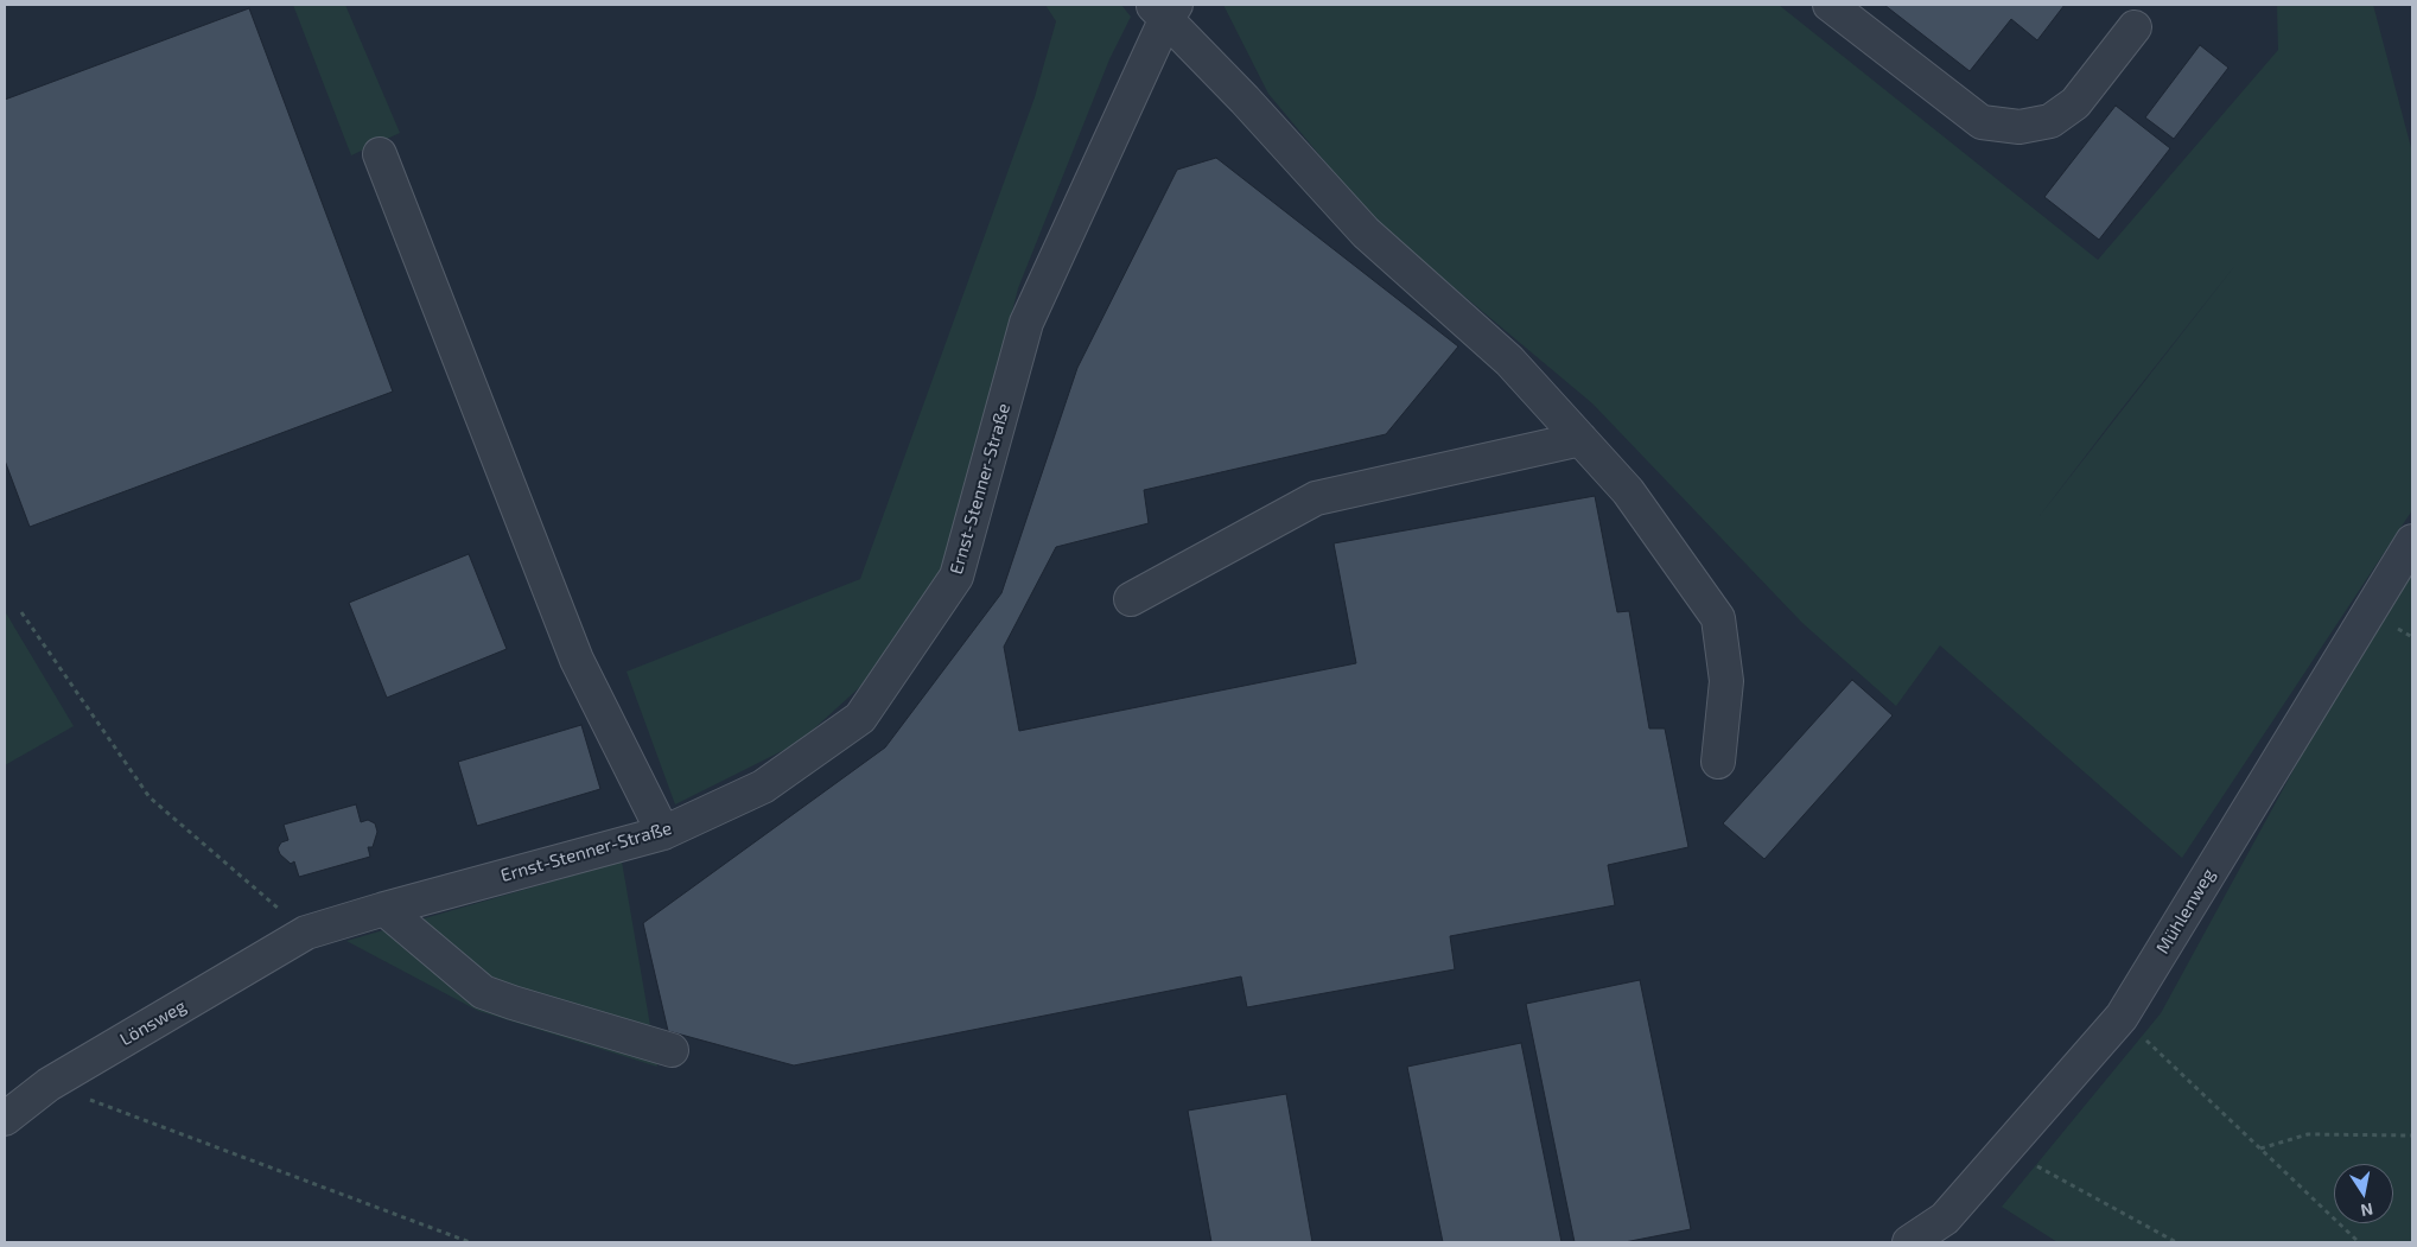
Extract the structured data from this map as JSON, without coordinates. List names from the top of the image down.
{
  "streets": {
    "street": ["Ernst-Stenner-Straße", "Mühlenweg", "Lönsweg"]
  },
  "crossings": [
    ["Ernst-Stenner-Straße", "Lönsweg"]
  ],
  "north": "bottom"
}
